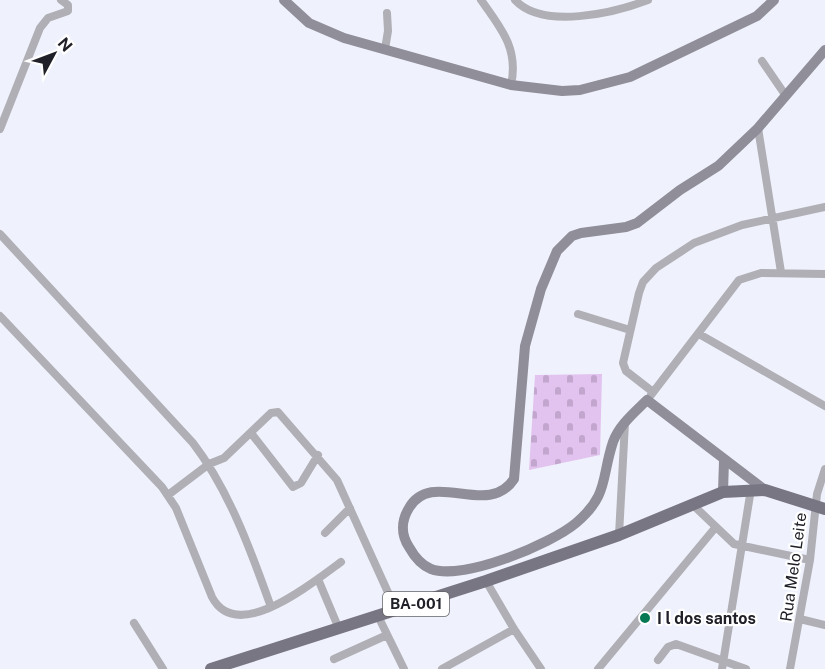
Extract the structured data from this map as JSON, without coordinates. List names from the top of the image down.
{
  "streets": {
    "main road": ["BA-001"],
    "street": ["Rua Melo Leite"]
  },
  "crossings": [
    ["Rua Melo Leite", "BA-001"]
  ],
  "places": ["I l dos santos"],
  "north": "top right"
}
